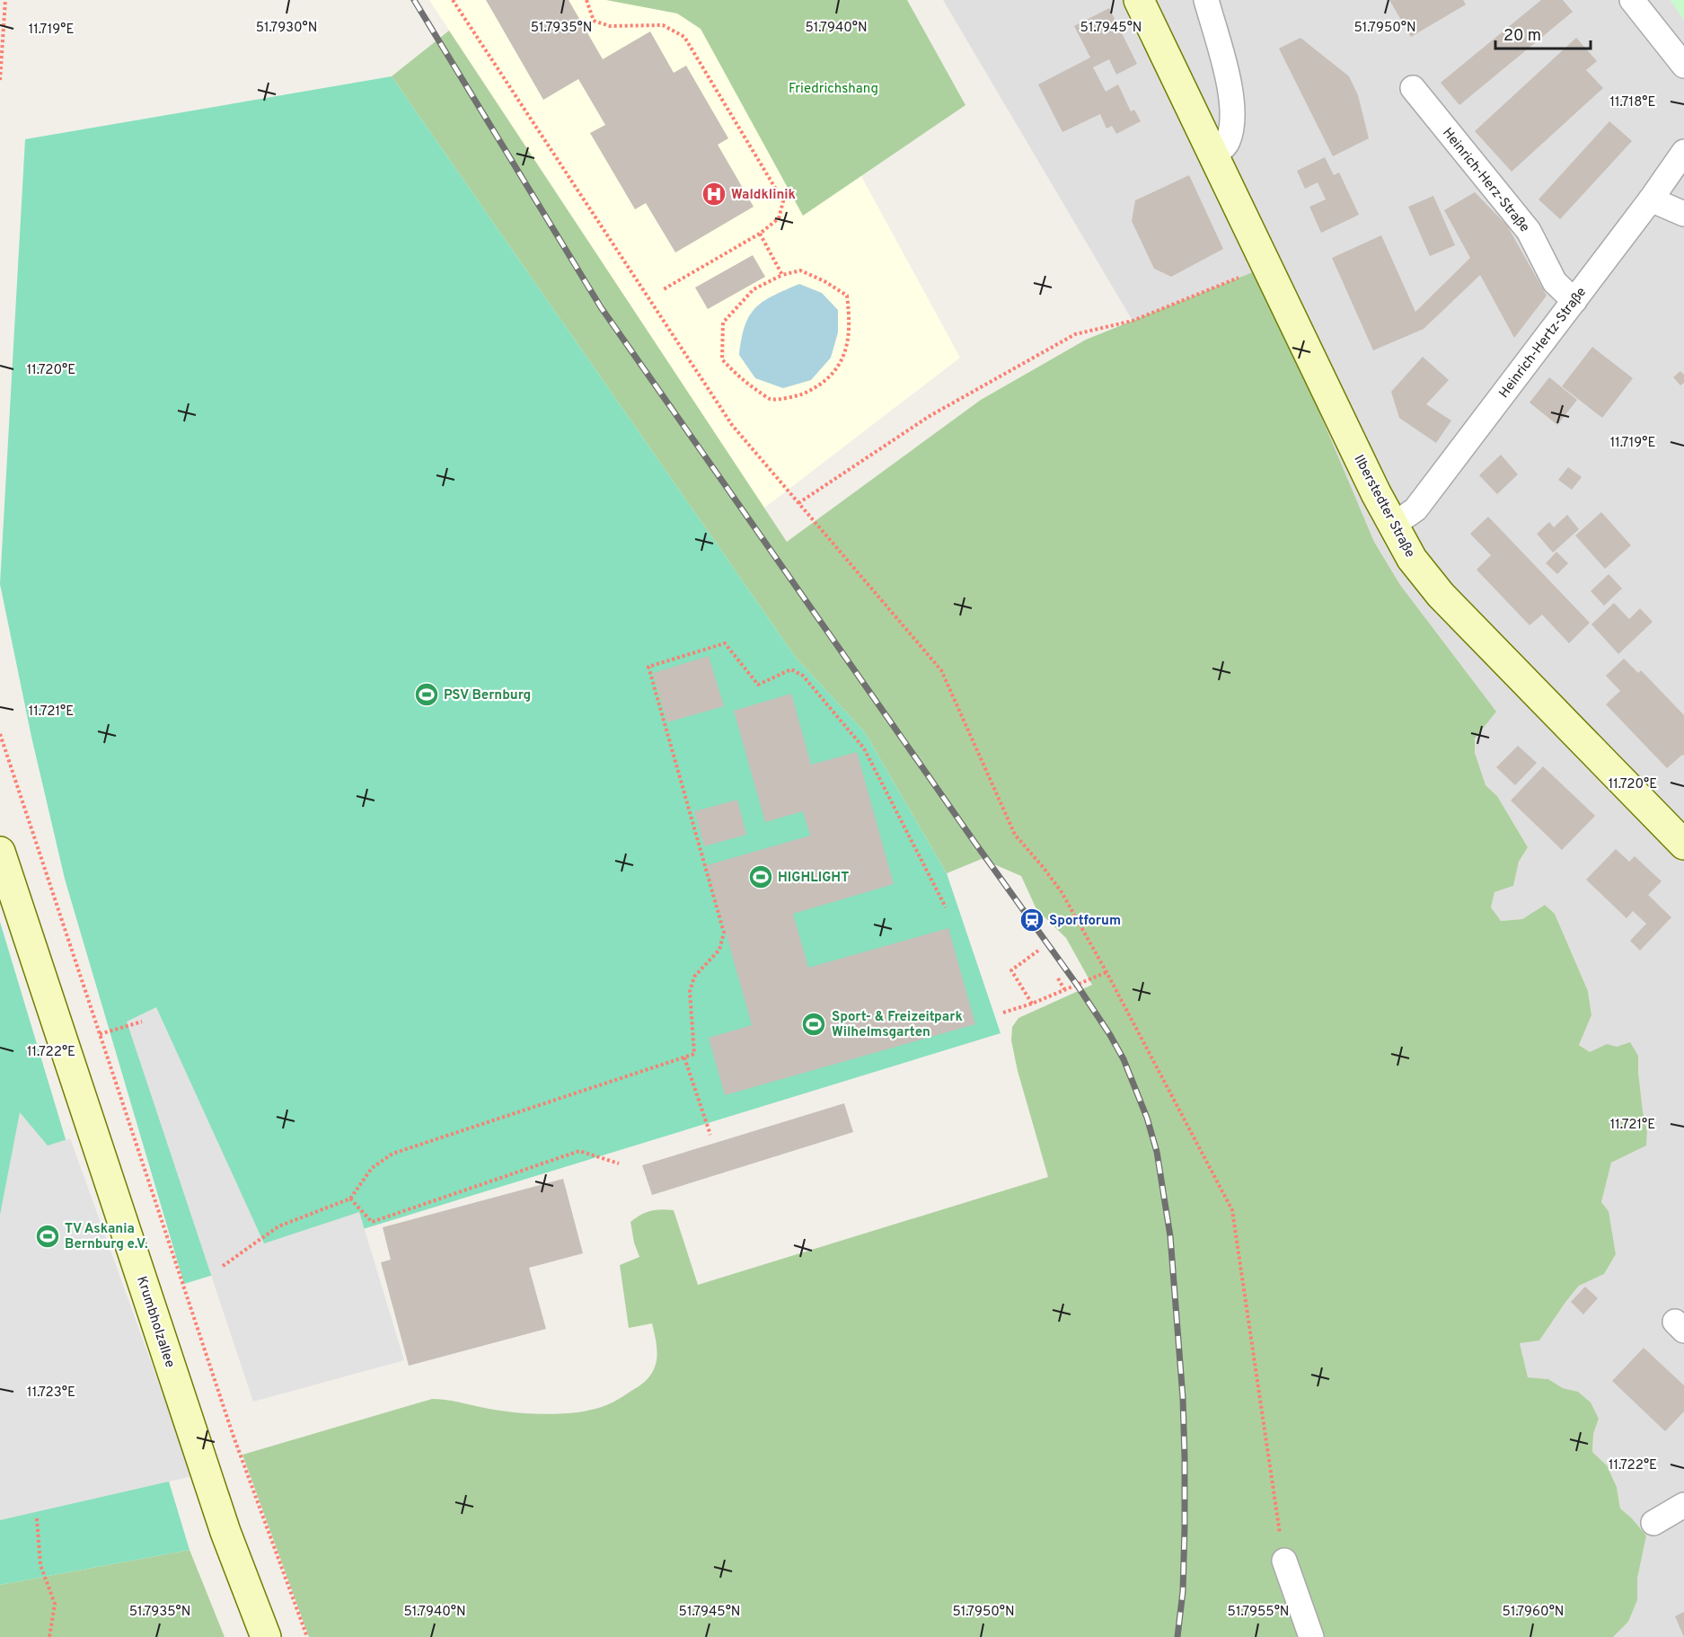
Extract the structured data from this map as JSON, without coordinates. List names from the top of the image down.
{
  "streets": {
    "street": [
      "Heinrich-Herz-Straße",
      "Heinrich-Hertz-Straße",
      "Ilberstedter Straße",
      "Krumbholzallee"
    ]
  },
  "crossings": [
    ["Heinrich-Herz-Straße", "Heinrich-Hertz-Straße"],
    ["Heinrich-Hertz-Straße", "Ilberstedter Straße"]
  ],
  "parks": ["Friedrichshang"],
  "places": {
    "hospital": ["Waldklinik"],
    "sports": [
      "PSV Bernburg",
      "HIGHLIGHT",
      "Sport- & Freizeitpark Wilhelmsgarten",
      "TV Askania Bernburg e.V."
    ],
    "station": ["Sportforum"]
  },
  "scale_bar": "20 m",
  "coordinates": [
    "51.7930°N",
    "51.7935°N",
    "51.7940°N",
    "51.7945°N",
    "51.7950°N",
    "11.719°E",
    "11.718°E",
    "11.720°E",
    "11.721°E",
    "11.722°E",
    "11.723°E",
    "51.7955°N",
    "51.7960°N"
  ]
}
